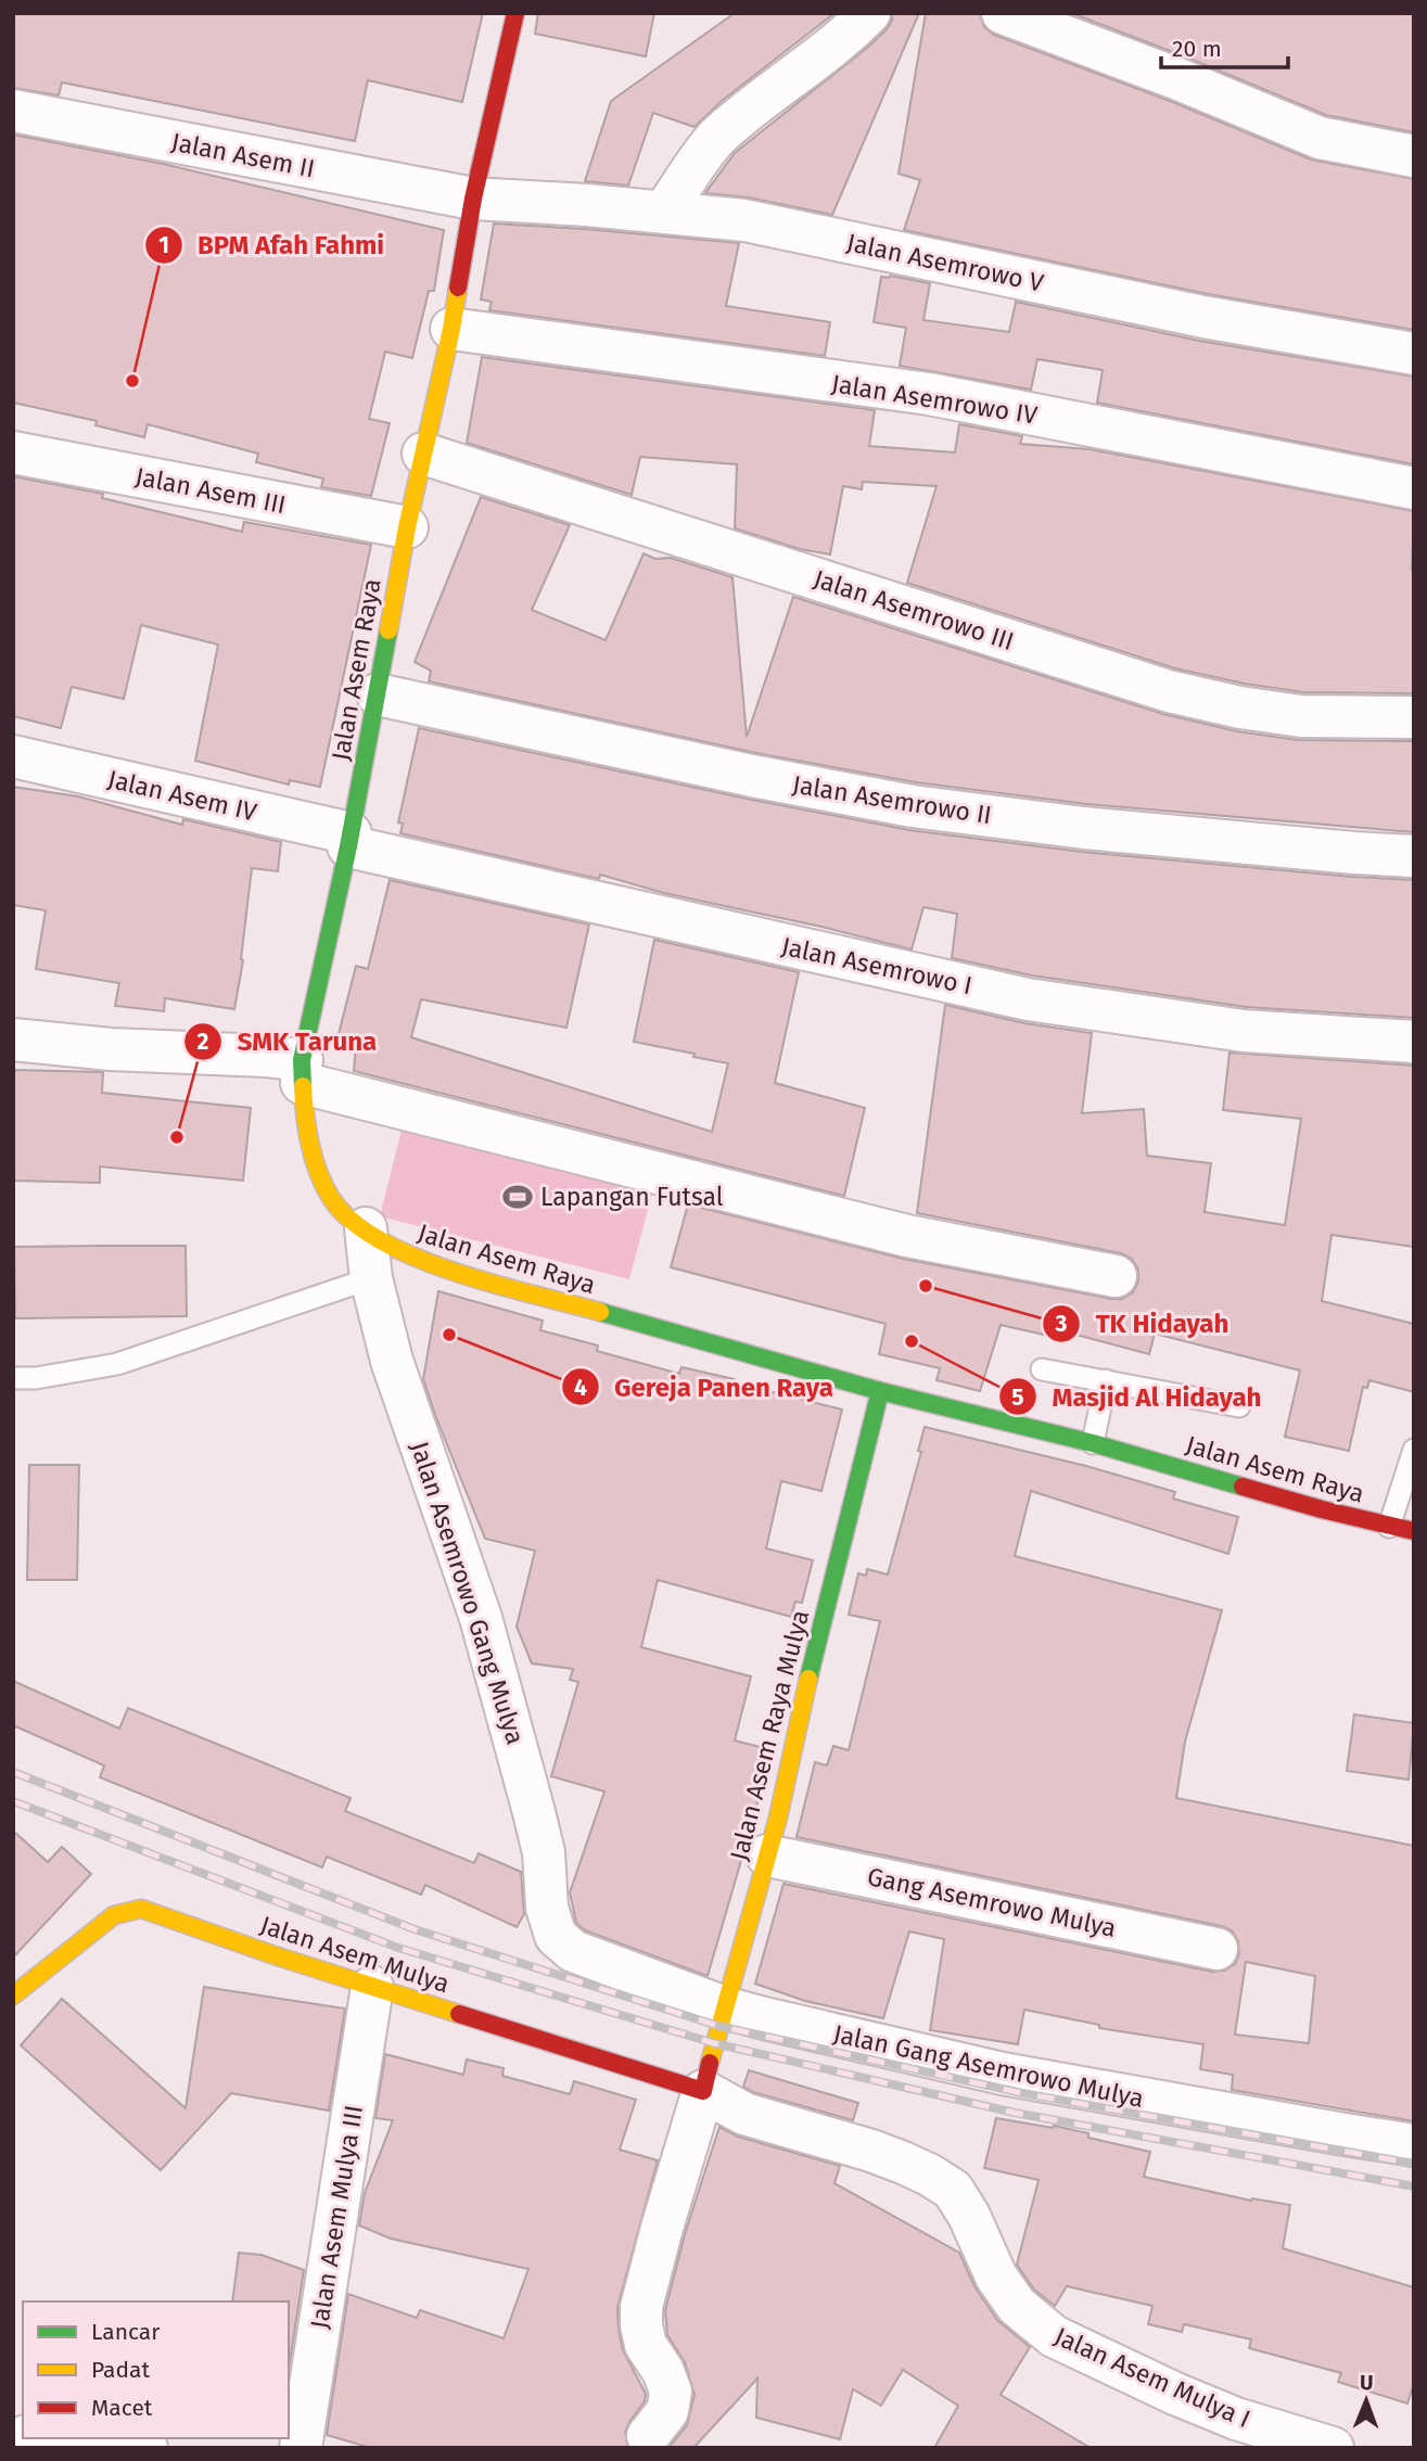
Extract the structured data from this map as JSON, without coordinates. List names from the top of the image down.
{
  "streets": {
    "street": [
      "Jalan Asem II",
      "Jalan Asemrowo V",
      "Jalan Asemrowo IV",
      "Jalan Asem III",
      "Jalan Asemrowo III",
      "Jalan Asem Raya",
      "Jalan Asem IV",
      "Jalan Asemrowo II",
      "Jalan Asemrowo I",
      "Jalan Asemrowo Gang Mulya",
      "Jalan Asem Raya Mulya",
      "Gang Asemrowo Mulya",
      "Jalan Asem Mulya",
      "Jalan Gang Asemrowo Mulya",
      "Jalan Asem Mulya III",
      "Jalan Asem Mulya I"
    ]
  },
  "crossings": [
    ["Jalan Asem II", "Jalan Asemrowo V"],
    ["Jalan Asem II", "Jalan Asem Raya"],
    ["Jalan Asemrowo V", "Jalan Asem Raya"],
    ["Jalan Asemrowo IV", "Jalan Asem Raya"],
    ["Jalan Asem III", "Jalan Asem Raya"],
    ["Jalan Asemrowo III", "Jalan Asem Raya"],
    ["Jalan Asem Raya", "Jalan Asem IV"],
    ["Jalan Asem Raya", "Jalan Asemrowo II"],
    ["Jalan Asem Raya", "Jalan Asemrowo I"],
    ["Jalan Asem Raya", "Jalan Asemrowo Gang Mulya"],
    ["Jalan Asem Raya", "Jalan Asem Raya Mulya"],
    ["Jalan Asem IV", "Jalan Asemrowo I"],
    ["Jalan Asemrowo Gang Mulya", "Jalan Gang Asemrowo Mulya"],
    ["Jalan Asem Raya Mulya", "Gang Asemrowo Mulya"],
    ["Jalan Asem Raya Mulya", "Jalan Asem Mulya"],
    ["Jalan Asem Raya Mulya", "Jalan Gang Asemrowo Mulya"],
    ["Jalan Asem Raya Mulya", "Jalan Asem Mulya I"],
    ["Jalan Asem Mulya", "Jalan Asem Mulya III"],
    ["Jalan Asem Mulya", "Jalan Asem Mulya I"]
  ],
  "places": {
    "other": [
      "BPM Afah Fahmi",
      "SMK Taruna",
      "TK Hidayah",
      "Gereja Panen Raya",
      "Masjid Al Hidayah"
    ],
    "sports": ["Lapangan Futsal"]
  },
  "legend": ["Lancar", "Padat", "Macet"],
  "scale_bar": "20 m",
  "north": "top"
}
